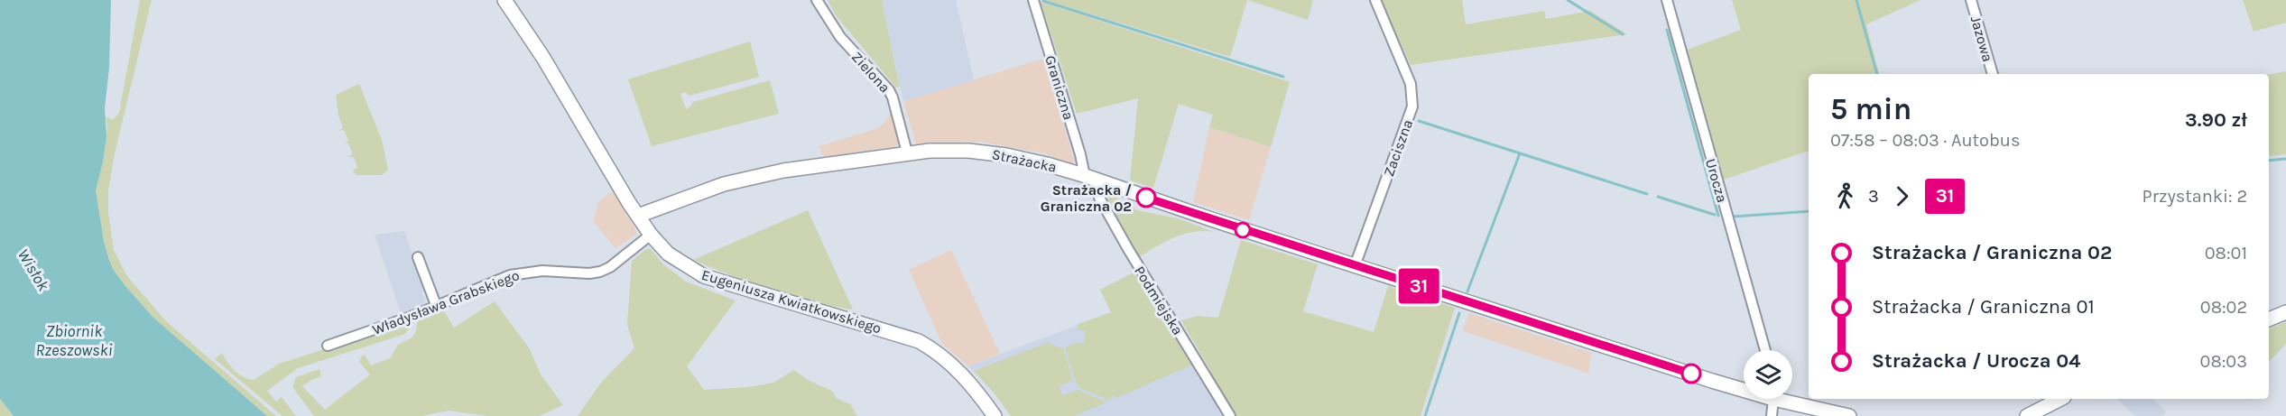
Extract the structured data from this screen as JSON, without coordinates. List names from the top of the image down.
{
  "streets": {
    "street": [
      "Jazowa",
      "Zielona",
      "Graniczna",
      "Zaciszna",
      "Strażacka",
      "Urocza",
      "Podmiejska",
      "Eugeniusza Kwiatkowskiego",
      "Władysława Grabskiego"
    ]
  },
  "crossings": [
    ["Zielona", "Strażacka"],
    ["Graniczna", "Strażacka"],
    ["Graniczna", "Podmiejska"],
    ["Zaciszna", "Strażacka"],
    ["Strażacka", "Podmiejska"],
    ["Strażacka", "Eugeniusza Kwiatkowskiego"],
    ["Eugeniusza Kwiatkowskiego", "Władysława Grabskiego"]
  ],
  "water": ["Wisłok", "Zbiornik Rzeszowski"],
  "places": ["Strażacka / Graniczna 02"],
  "lines": ["bus line 31"],
  "page": {
    "on_map": "31",
    "heading": ["5 min", "07:58 – 08:03 · Autobus", "3.90 zł"],
    "legs": ["3", "31", "Przystanki: 2"],
    "list": [
      {
        "name": "Strażacka / Graniczna 02",
        "value": "08:01"
      },
      {
        "name": "Strażacka / Graniczna 01",
        "value": "08:02"
      },
      {
        "name": "Strażacka / Urocza 04",
        "value": "08:03"
      }
    ]
  }
}
